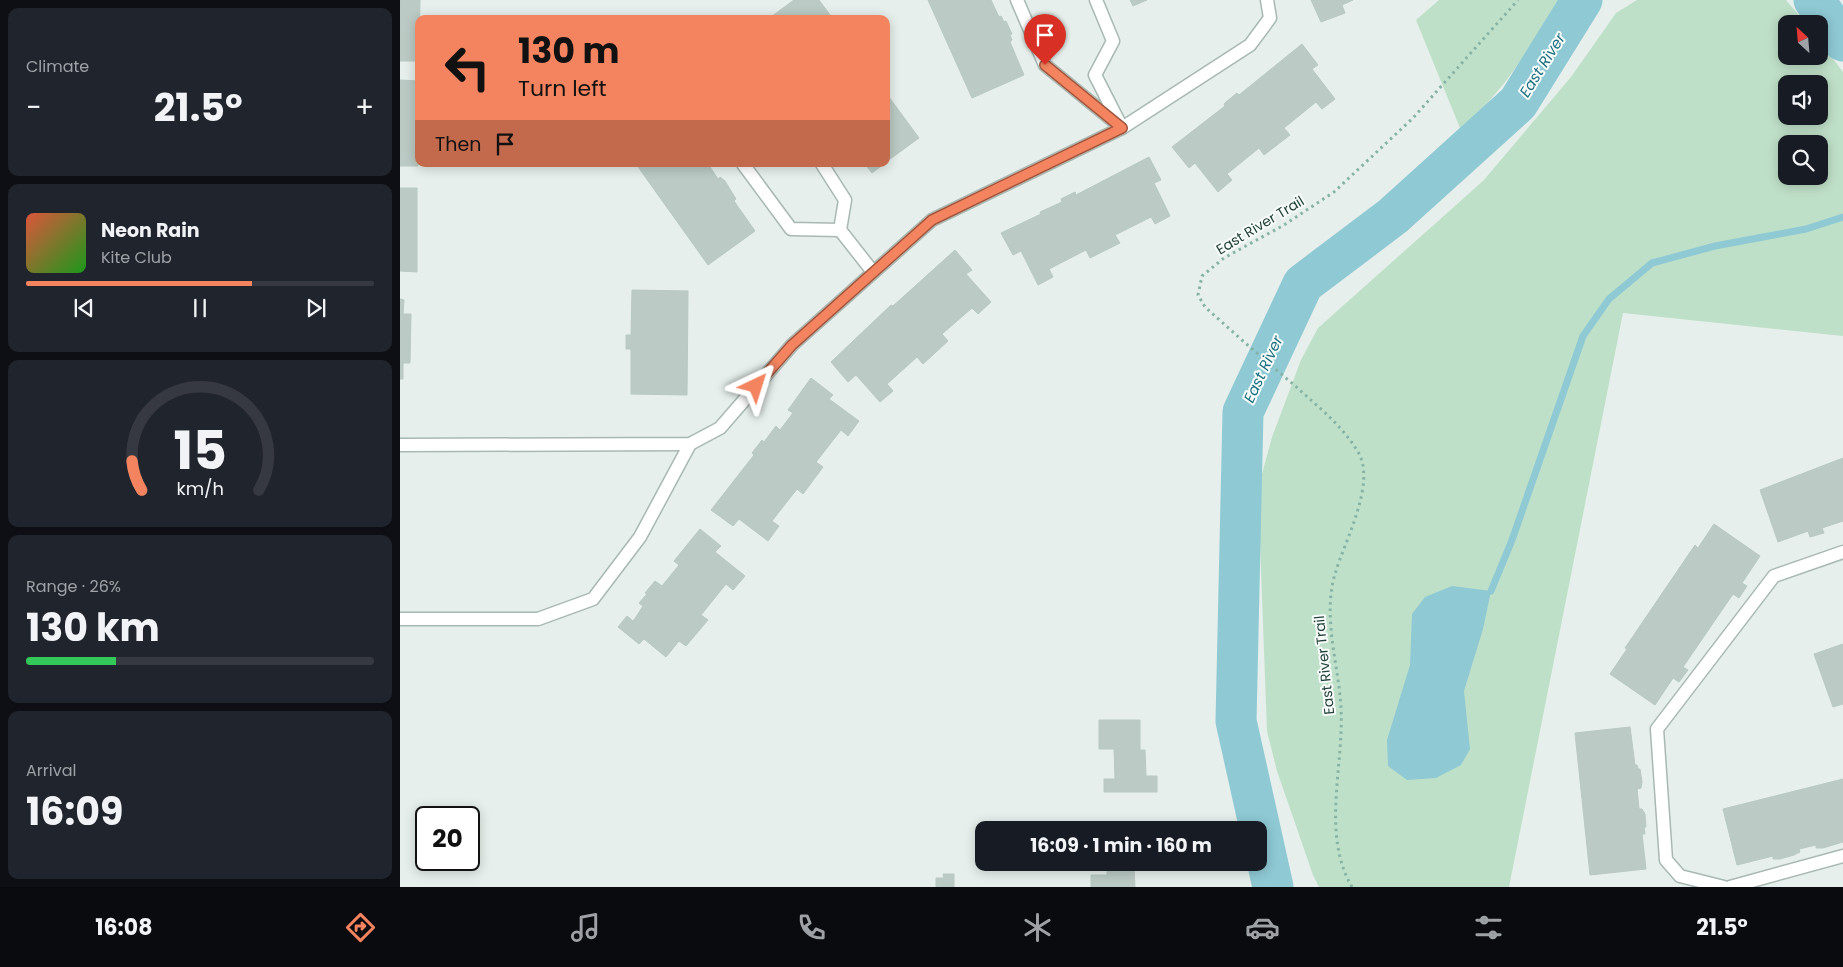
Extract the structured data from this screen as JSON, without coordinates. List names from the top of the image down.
{
  "streets": {
    "path": ["East River Trail"]
  },
  "water": ["East River"],
  "north": "top left",
  "page": {
    "tile": [
      "Climate",
      ["Range · 26%", "130 km"],
      ["Arrival", "16:09"]
    ],
    "turn": ["130 m", "Turn left"],
    "heat": ["−", "21.5°", "+"],
    "then": "Then",
    "song": ["Neon Rain", "Kite Club"],
    "limit": "20",
    "trip": "16:09 · 1 min · 160 m",
    "tabs": ["16:08", "21.5°"],
    "gauge": ["15", "km/h"]
  }
}
